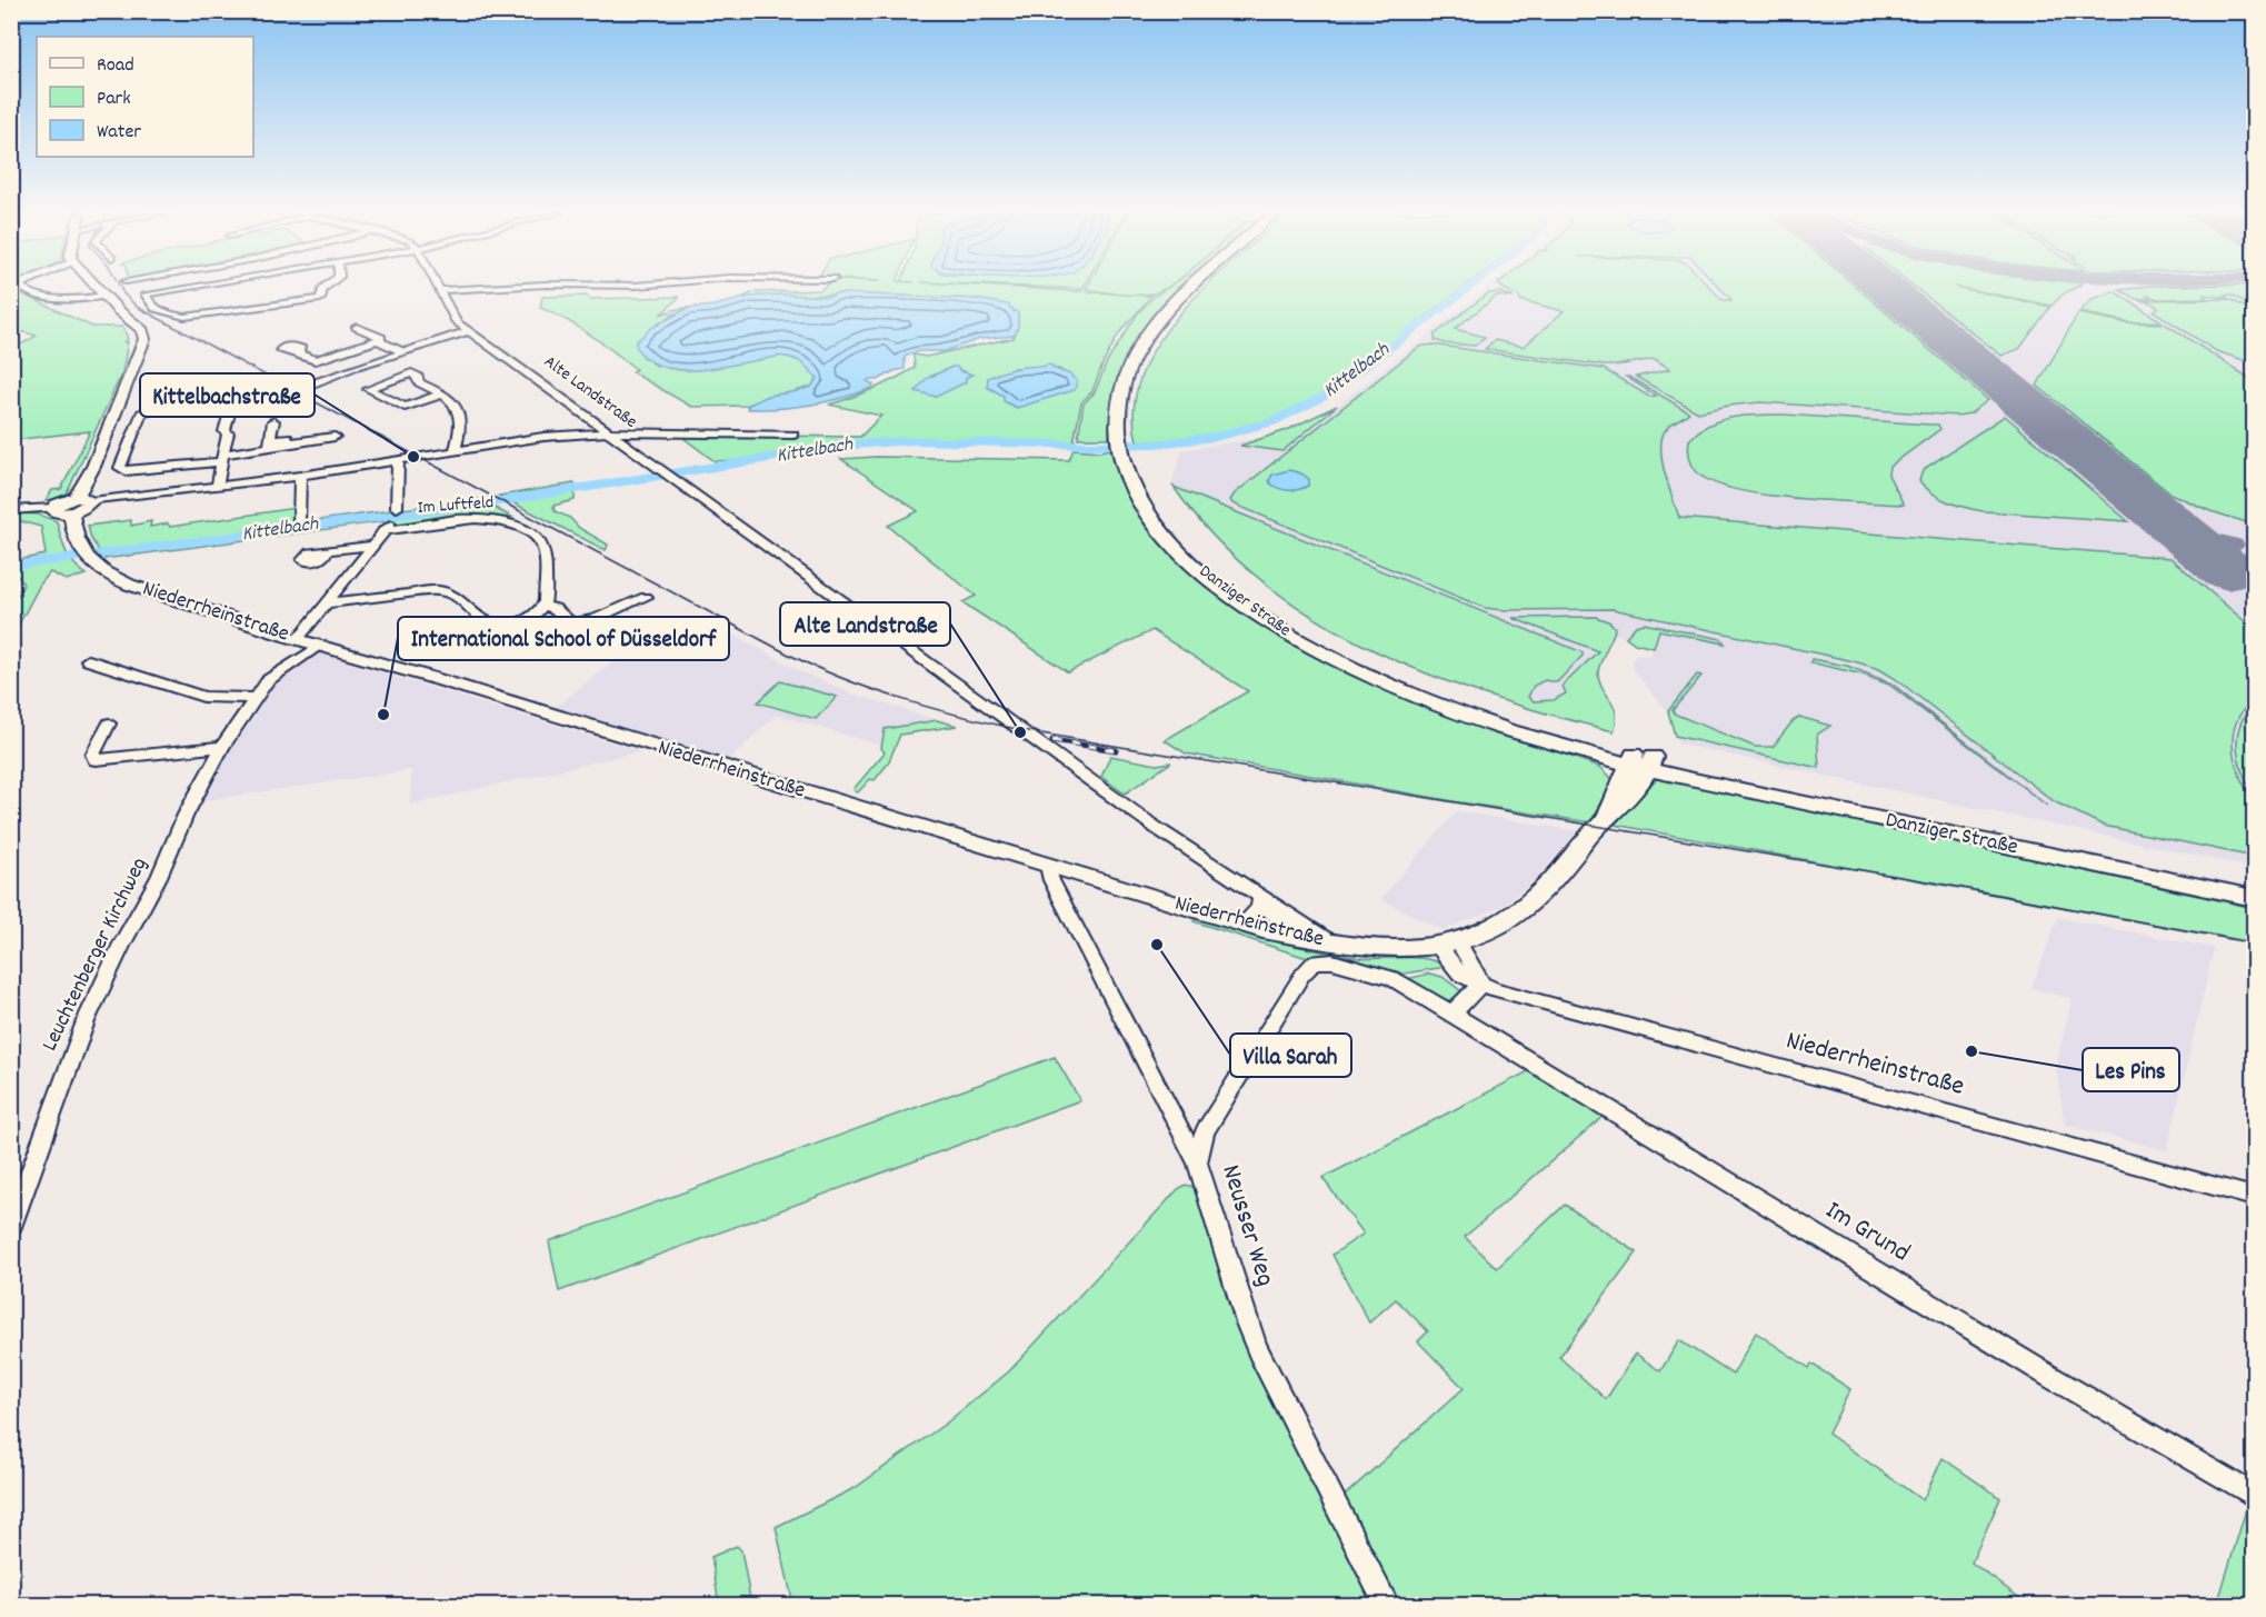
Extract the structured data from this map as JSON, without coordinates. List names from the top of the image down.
{
  "streets": {
    "highway": ["Danziger Straße"],
    "main road": ["Niederrheinstraße"],
    "street": [
      "Alte Landstraße",
      "Im Luftfeld",
      "Leuchtenberger Kirchweg",
      "Neusser Weg",
      "Im Grund"
    ]
  },
  "crossings": [
    ["Alte Landstraße", "Niederrheinstraße"],
    ["Niederrheinstraße", "Leuchtenberger Kirchweg"],
    ["Niederrheinstraße", "Neusser Weg"],
    ["Niederrheinstraße", "Im Grund"]
  ],
  "water": ["Kittelbach"],
  "places": [
    "Kittelbachstraße",
    "International School of Düsseldorf",
    "Alte Landstraße",
    "Villa Sarah",
    "Les Pins"
  ],
  "legend": ["Road", "Park", "Water"]
}
